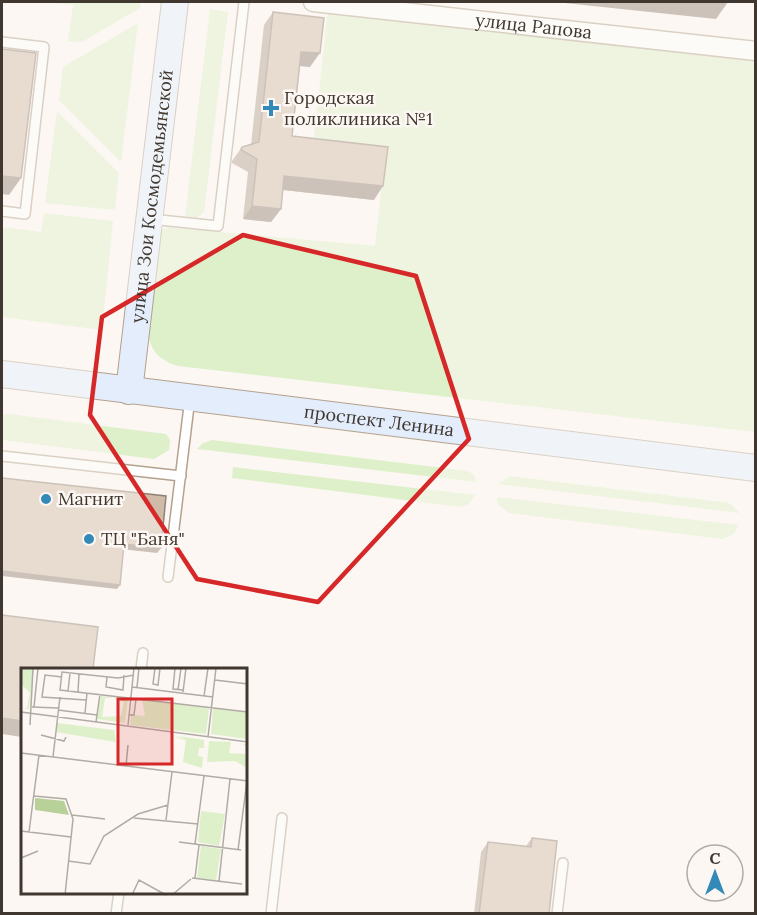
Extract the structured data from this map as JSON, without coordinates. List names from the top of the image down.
{
  "streets": {
    "main road": ["улица Зои Космодемьянской", "проспект Ленина"],
    "street": ["улица Рапова"]
  },
  "crossings": [
    ["улица Зои Космодемьянской", "проспект Ленина"]
  ],
  "places": {
    "health": ["Городская поликлиника №1"],
    "other": ["Магнит", "ТЦ \"Баня\""]
  },
  "north": "top"
}
